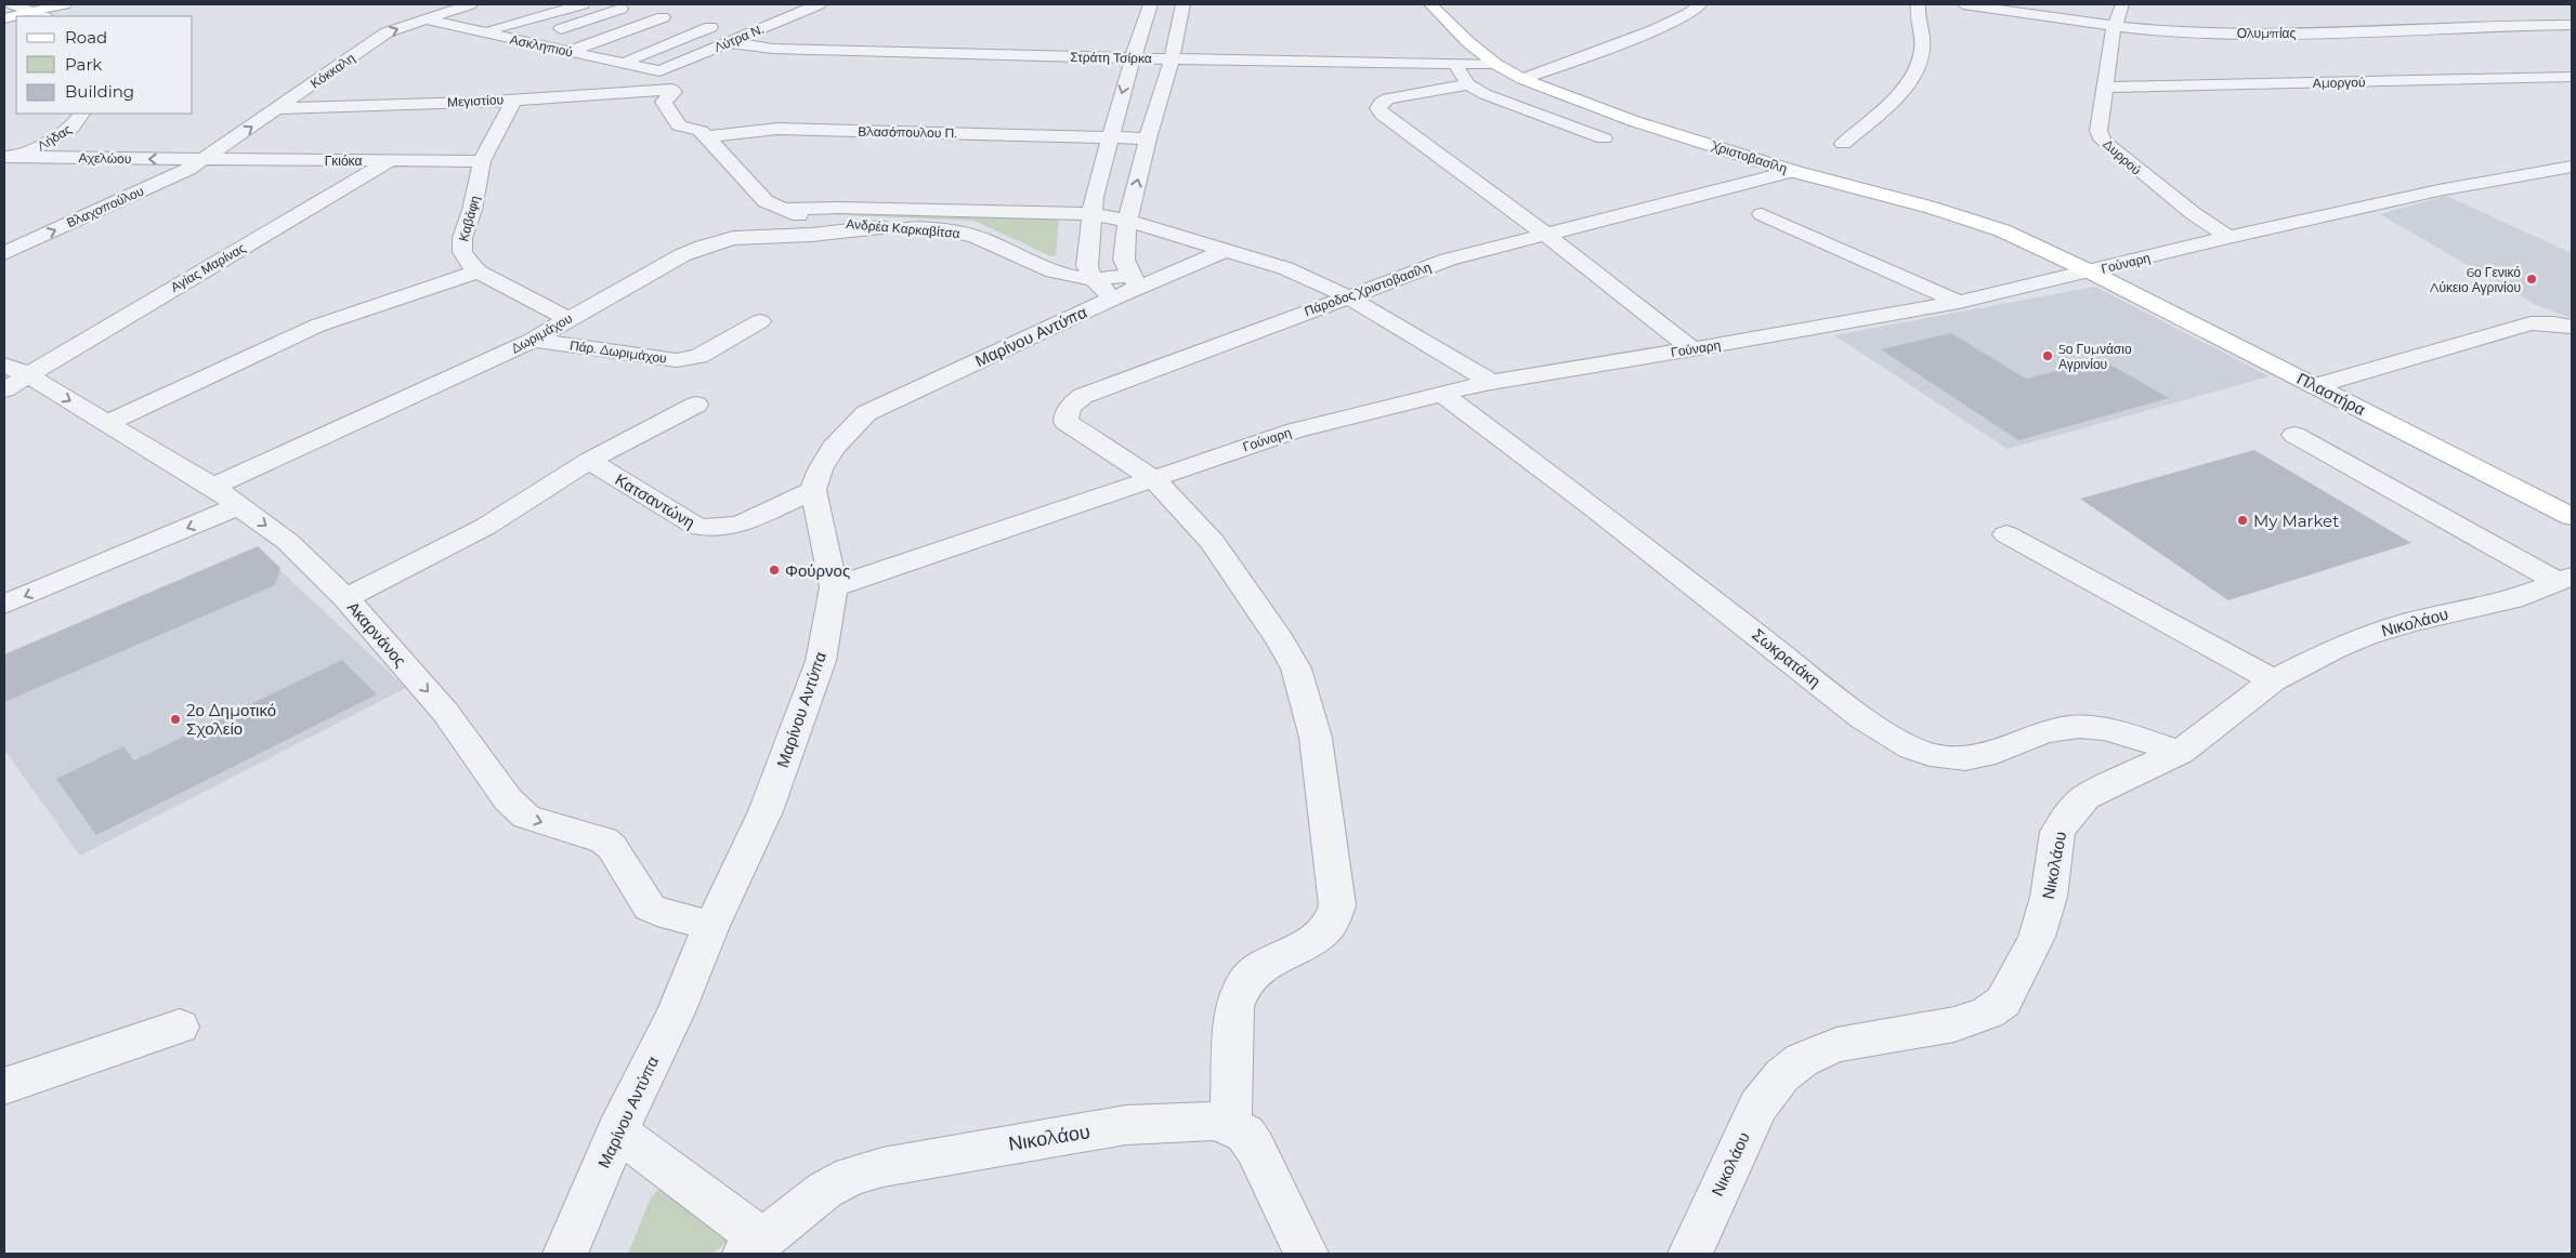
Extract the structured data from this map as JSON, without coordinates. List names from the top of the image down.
{
  "streets": {
    "main road": ["Χριστοβασίλη", "Πλαστήρα"],
    "street": [
      "Ολυμπίας",
      "Λύτρα Ν.",
      "Ασκληπιού",
      "Στράτη Τσίρκα",
      "Κόκκαλη",
      "Αμοργού",
      "Μεγιστίου",
      "Βλασόπουλου Π.",
      "Λήδας",
      "Δυρρού",
      "Αχελώου",
      "Γκιόκα",
      "Βλαχοπούλου",
      "Καβάφη",
      "Ανδρέα Καρκαβίτσα",
      "Γούναρη",
      "Αγίας Μαρίνας",
      "Πάροδος Χριστοβασίλη",
      "Δωριμάχου",
      "Μαρίνου Αντύπα",
      "Πάρ. Δωριμάχου",
      "Κατσαντώνη",
      "Νικολάου",
      "Ακαρνάνος",
      "Σωκρατάκη"
    ]
  },
  "crossings": [
    ["Ολυμπίας", "Δυρρού"],
    ["Λύτρα Ν.", "Ασκληπιού"],
    ["Λύτρα Ν.", "Στράτη Τσίρκα"],
    ["Ασκληπιού", "Κόκκαλη"],
    ["Στράτη Τσίρκα", "Χριστοβασίλη"],
    ["Κόκκαλη", "Μεγιστίου"],
    ["Κόκκαλη", "Αχελώου"],
    ["Κόκκαλη", "Γκιόκα"],
    ["Κόκκαλη", "Βλαχοπούλου"],
    ["Αμοργού", "Δυρρού"],
    ["Μεγιστίου", "Καβάφη"],
    ["Μεγιστίου", "Ανδρέα Καρκαβίτσα"],
    ["Βλασόπουλου Π.", "Ανδρέα Καρκαβίτσα"],
    ["Λήδας", "Αχελώου"],
    ["Χριστοβασίλη", "Γούναρη"],
    ["Χριστοβασίλη", "Πάροδος Χριστοβασίλη"],
    ["Χριστοβασίλη", "Πλαστήρα"],
    ["Δυρρού", "Γούναρη"],
    ["Αχελώου", "Γκιόκα"],
    ["Αχελώου", "Βλαχοπούλου"],
    ["Γκιόκα", "Βλαχοπούλου"],
    ["Γκιόκα", "Καβάφη"],
    ["Γκιόκα", "Αγίας Μαρίνας"],
    ["Καβάφη", "Δωριμάχου"],
    ["Ανδρέα Καρκαβίτσα", "Δωριμάχου"],
    ["Ανδρέα Καρκαβίτσα", "Μαρίνου Αντύπα"],
    ["Γούναρη", "Πάροδος Χριστοβασίλη"],
    ["Γούναρη", "Μαρίνου Αντύπα"],
    ["Γούναρη", "Πλαστήρα"],
    ["Γούναρη", "Σωκρατάκη"],
    ["Αγίας Μαρίνας", "Ακαρνάνος"],
    ["Δωριμάχου", "Πάρ. Δωριμάχου"],
    ["Δωριμάχου", "Ακαρνάνος"],
    ["Μαρίνου Αντύπα", "Κατσαντώνη"],
    ["Μαρίνου Αντύπα", "Ακαρνάνος"],
    ["Νικολάου", "Σωκρατάκη"]
  ],
  "one_way": ["Ακαρνάνος"],
  "places": [
    "6ο Γενικό Λύκειο Αγρινίου",
    "5ο Γυμνάσιο Αγρινίου",
    "My Market",
    "Φούρνος",
    "2ο Δημοτικό Σχολείο"
  ],
  "legend": ["Road", "Park", "Building"]
}
